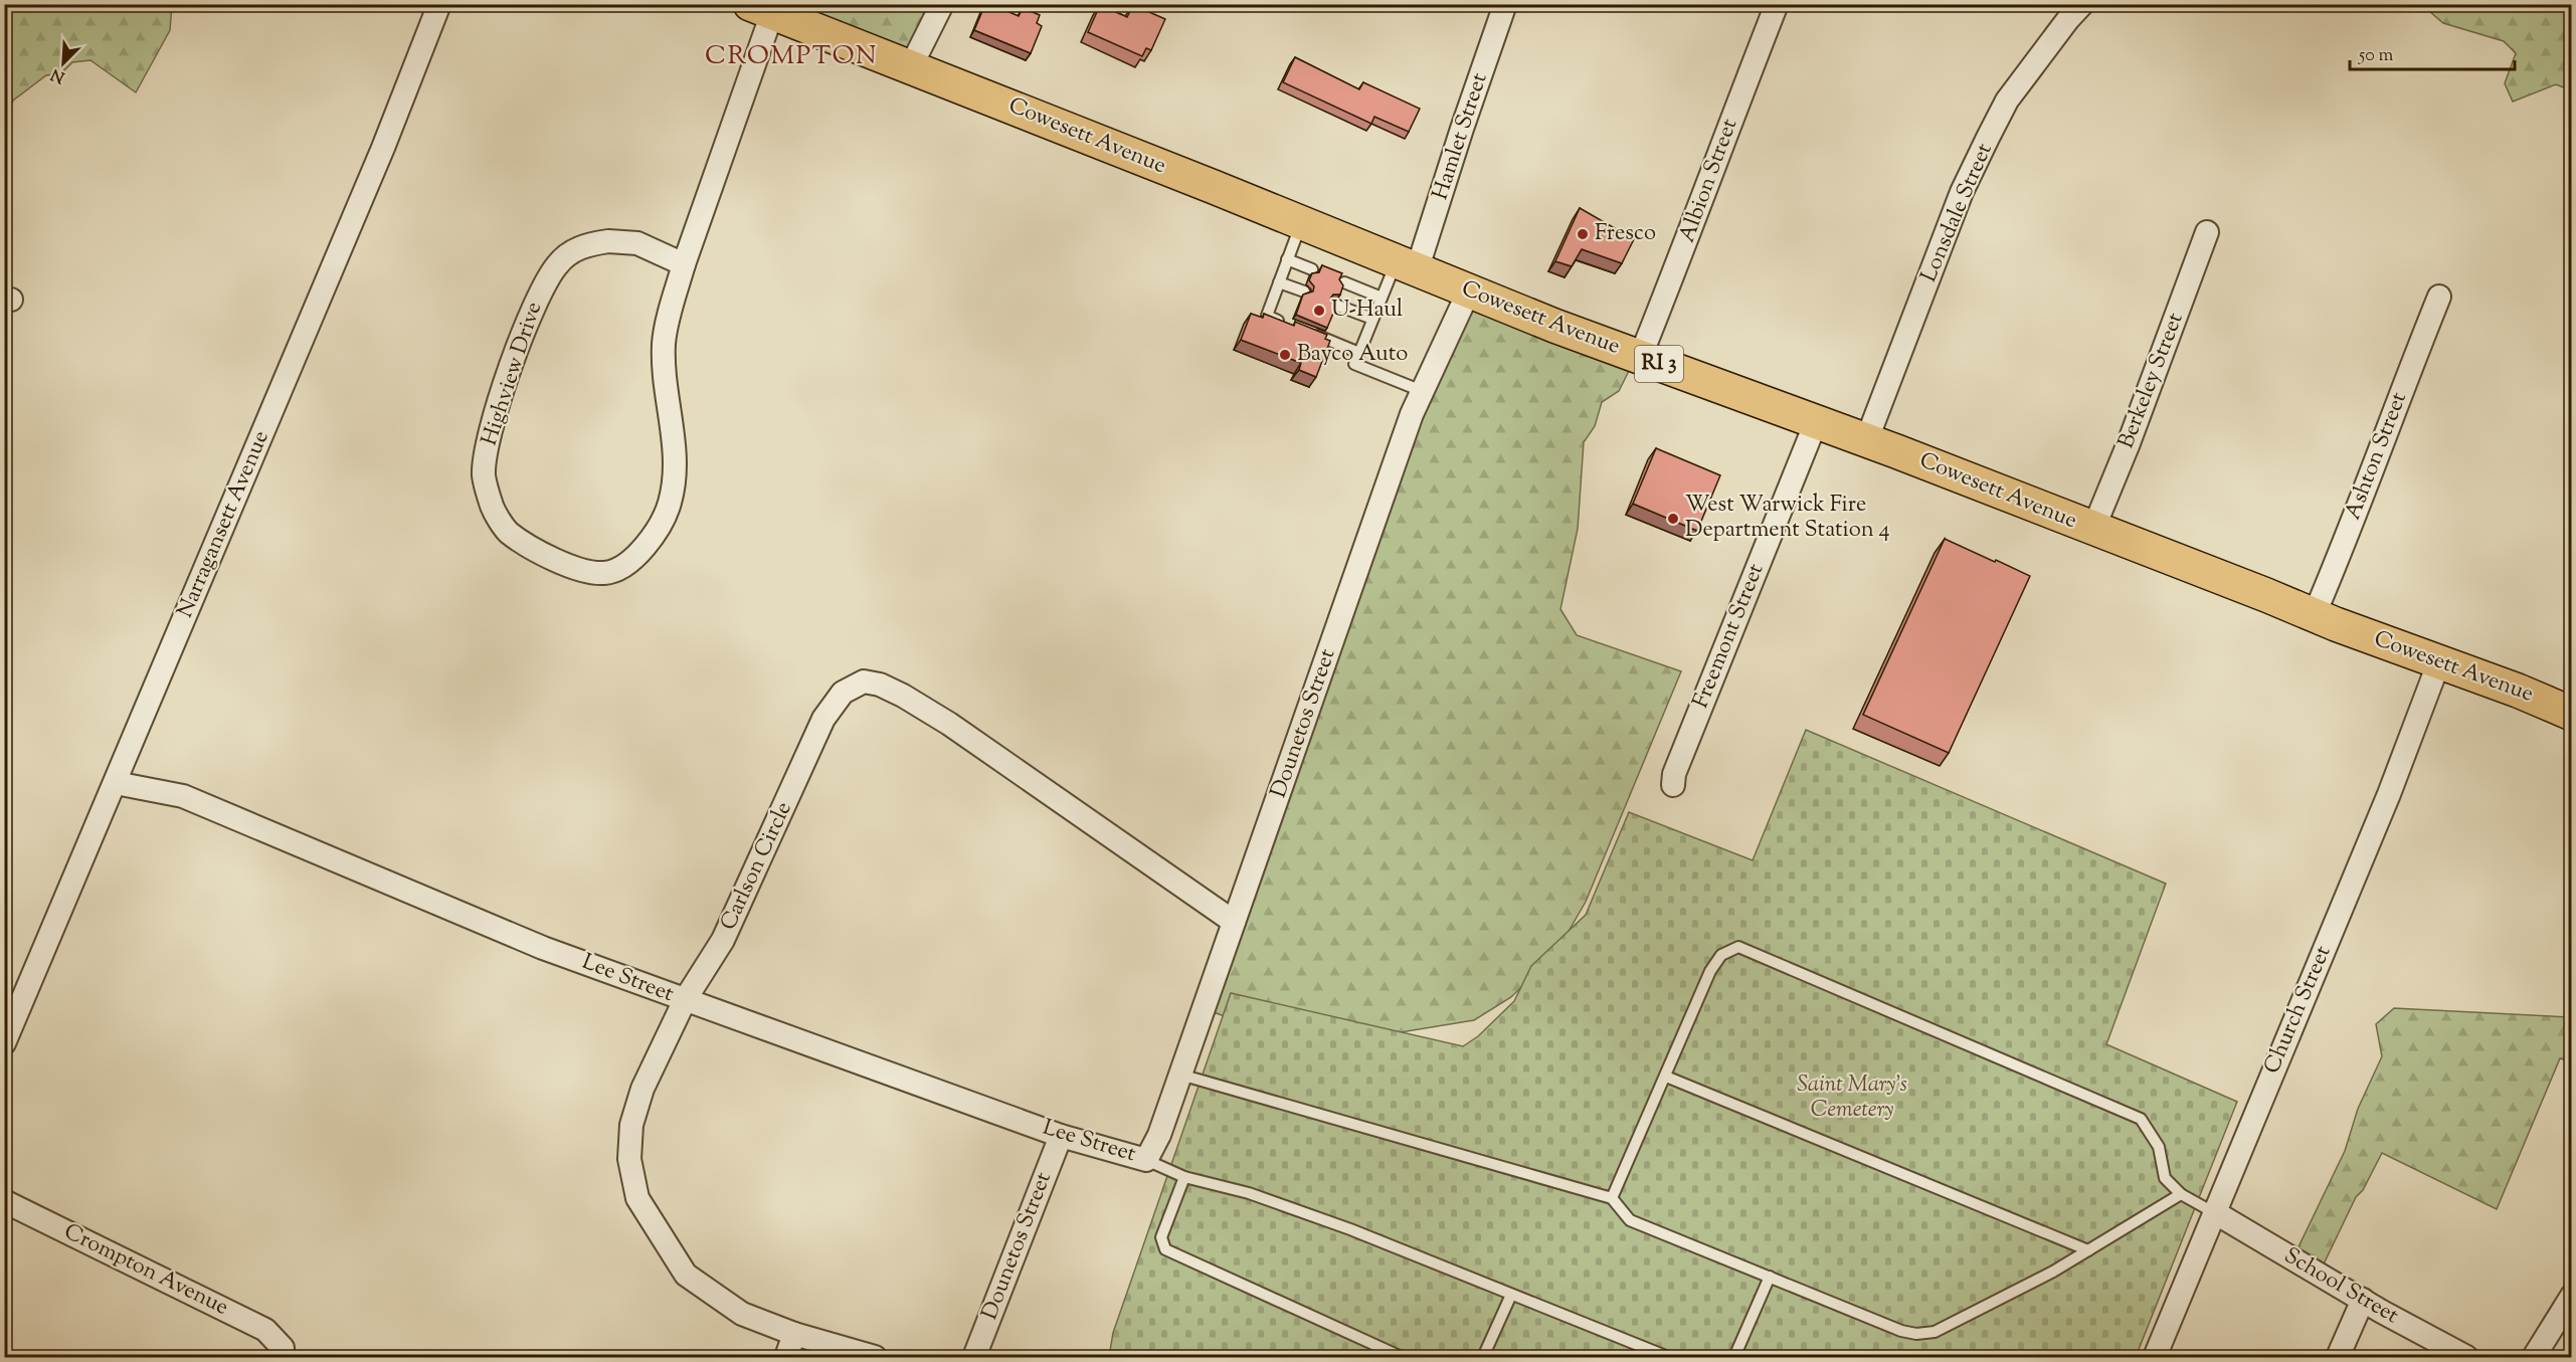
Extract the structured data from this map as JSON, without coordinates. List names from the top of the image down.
{
  "streets": {
    "main road": ["Cowesett Avenue", "RI 3"],
    "street": [
      "Hamlet Street",
      "Albion Street",
      "Lonsdale Street",
      "Highview Drive",
      "Berkeley Street",
      "Ashton Street",
      "Narragansett Avenue",
      "Freemont Street",
      "Dounetos Street",
      "Carlson Circle",
      "Lee Street",
      "Church Street",
      "Crompton Avenue",
      "School Street"
    ]
  },
  "crossings": [
    ["Cowesett Avenue", "Hamlet Street"],
    ["Cowesett Avenue", "Albion Street"],
    ["Cowesett Avenue", "Lonsdale Street"],
    ["Cowesett Avenue", "Highview Drive"],
    ["Cowesett Avenue", "Berkeley Street"],
    ["Cowesett Avenue", "Ashton Street"],
    ["Cowesett Avenue", "Freemont Street"],
    ["Cowesett Avenue", "Dounetos Street"],
    ["Cowesett Avenue", "Church Street"],
    ["Narragansett Avenue", "Lee Street"],
    ["Dounetos Street", "Carlson Circle"],
    ["Dounetos Street", "Lee Street"],
    ["Carlson Circle", "Lee Street"],
    ["Church Street", "School Street"]
  ],
  "districts": ["CROMPTON"],
  "parks": ["Saint Mary's Cemetery"],
  "places": [
    "Fresco",
    "U-Haul",
    "Bayco Auto",
    "West Warwick Fire Department Station 4"
  ],
  "scale_bar": "50 m",
  "north": "bottom left"
}
